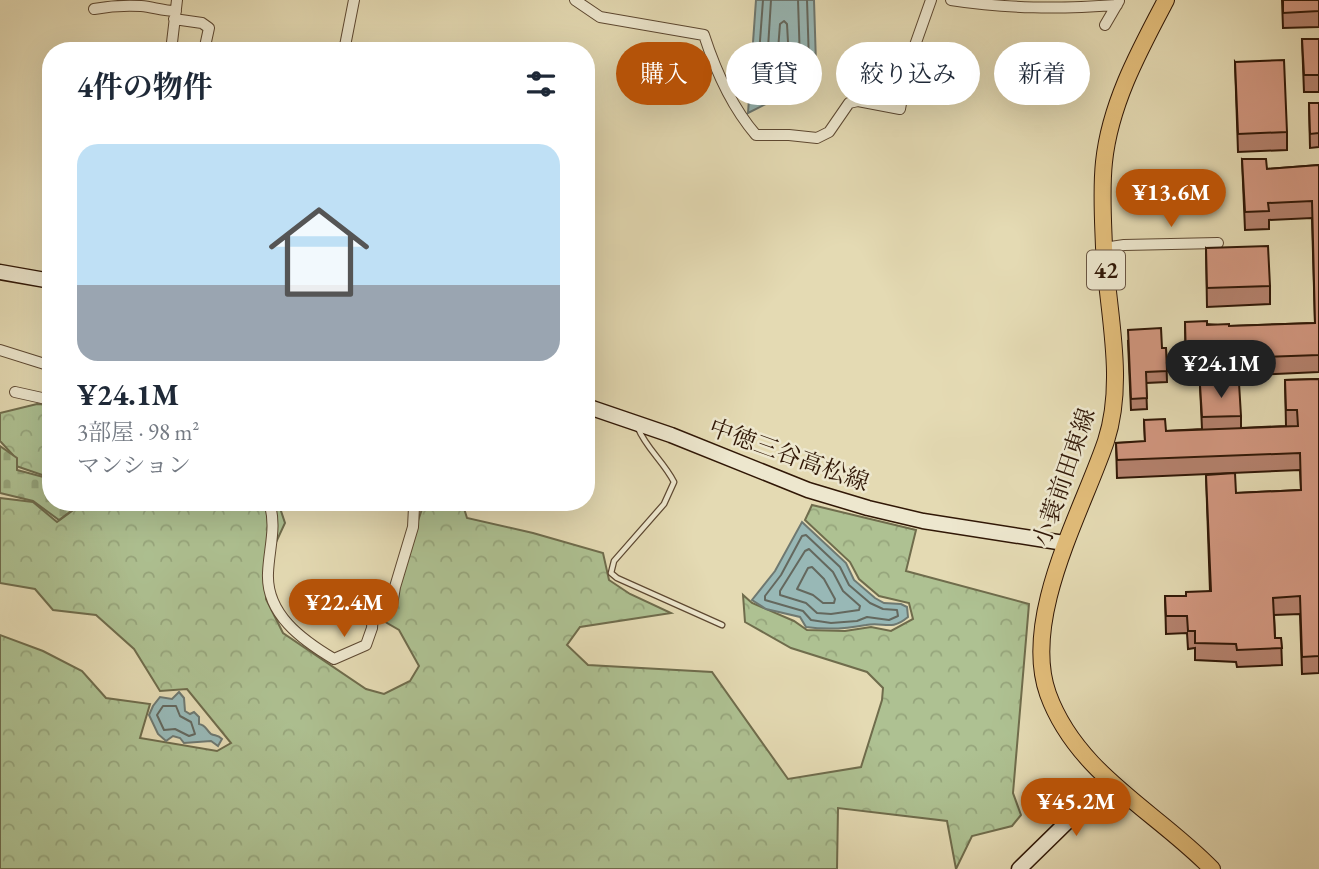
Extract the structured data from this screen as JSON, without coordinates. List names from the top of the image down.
{
  "streets": {
    "main road": ["42", "中徳三谷高松線", "小蓑前田東線"]
  },
  "crossings": [
    ["中徳三谷高松線", "小蓑前田東線"]
  ],
  "page": {
    "chip": [
      "購入",
      "賃貸",
      "絞り込み",
      "新着"
    ],
    "heading": "4件の物件",
    "list": [
      {
        "name": "¥24.1M",
        "note": "3部屋 · 98 m² · マンション"
      }
    ],
    "price": [
      "¥13.6M",
      "¥24.1M",
      "¥22.4M",
      "¥45.2M"
    ]
  }
}
